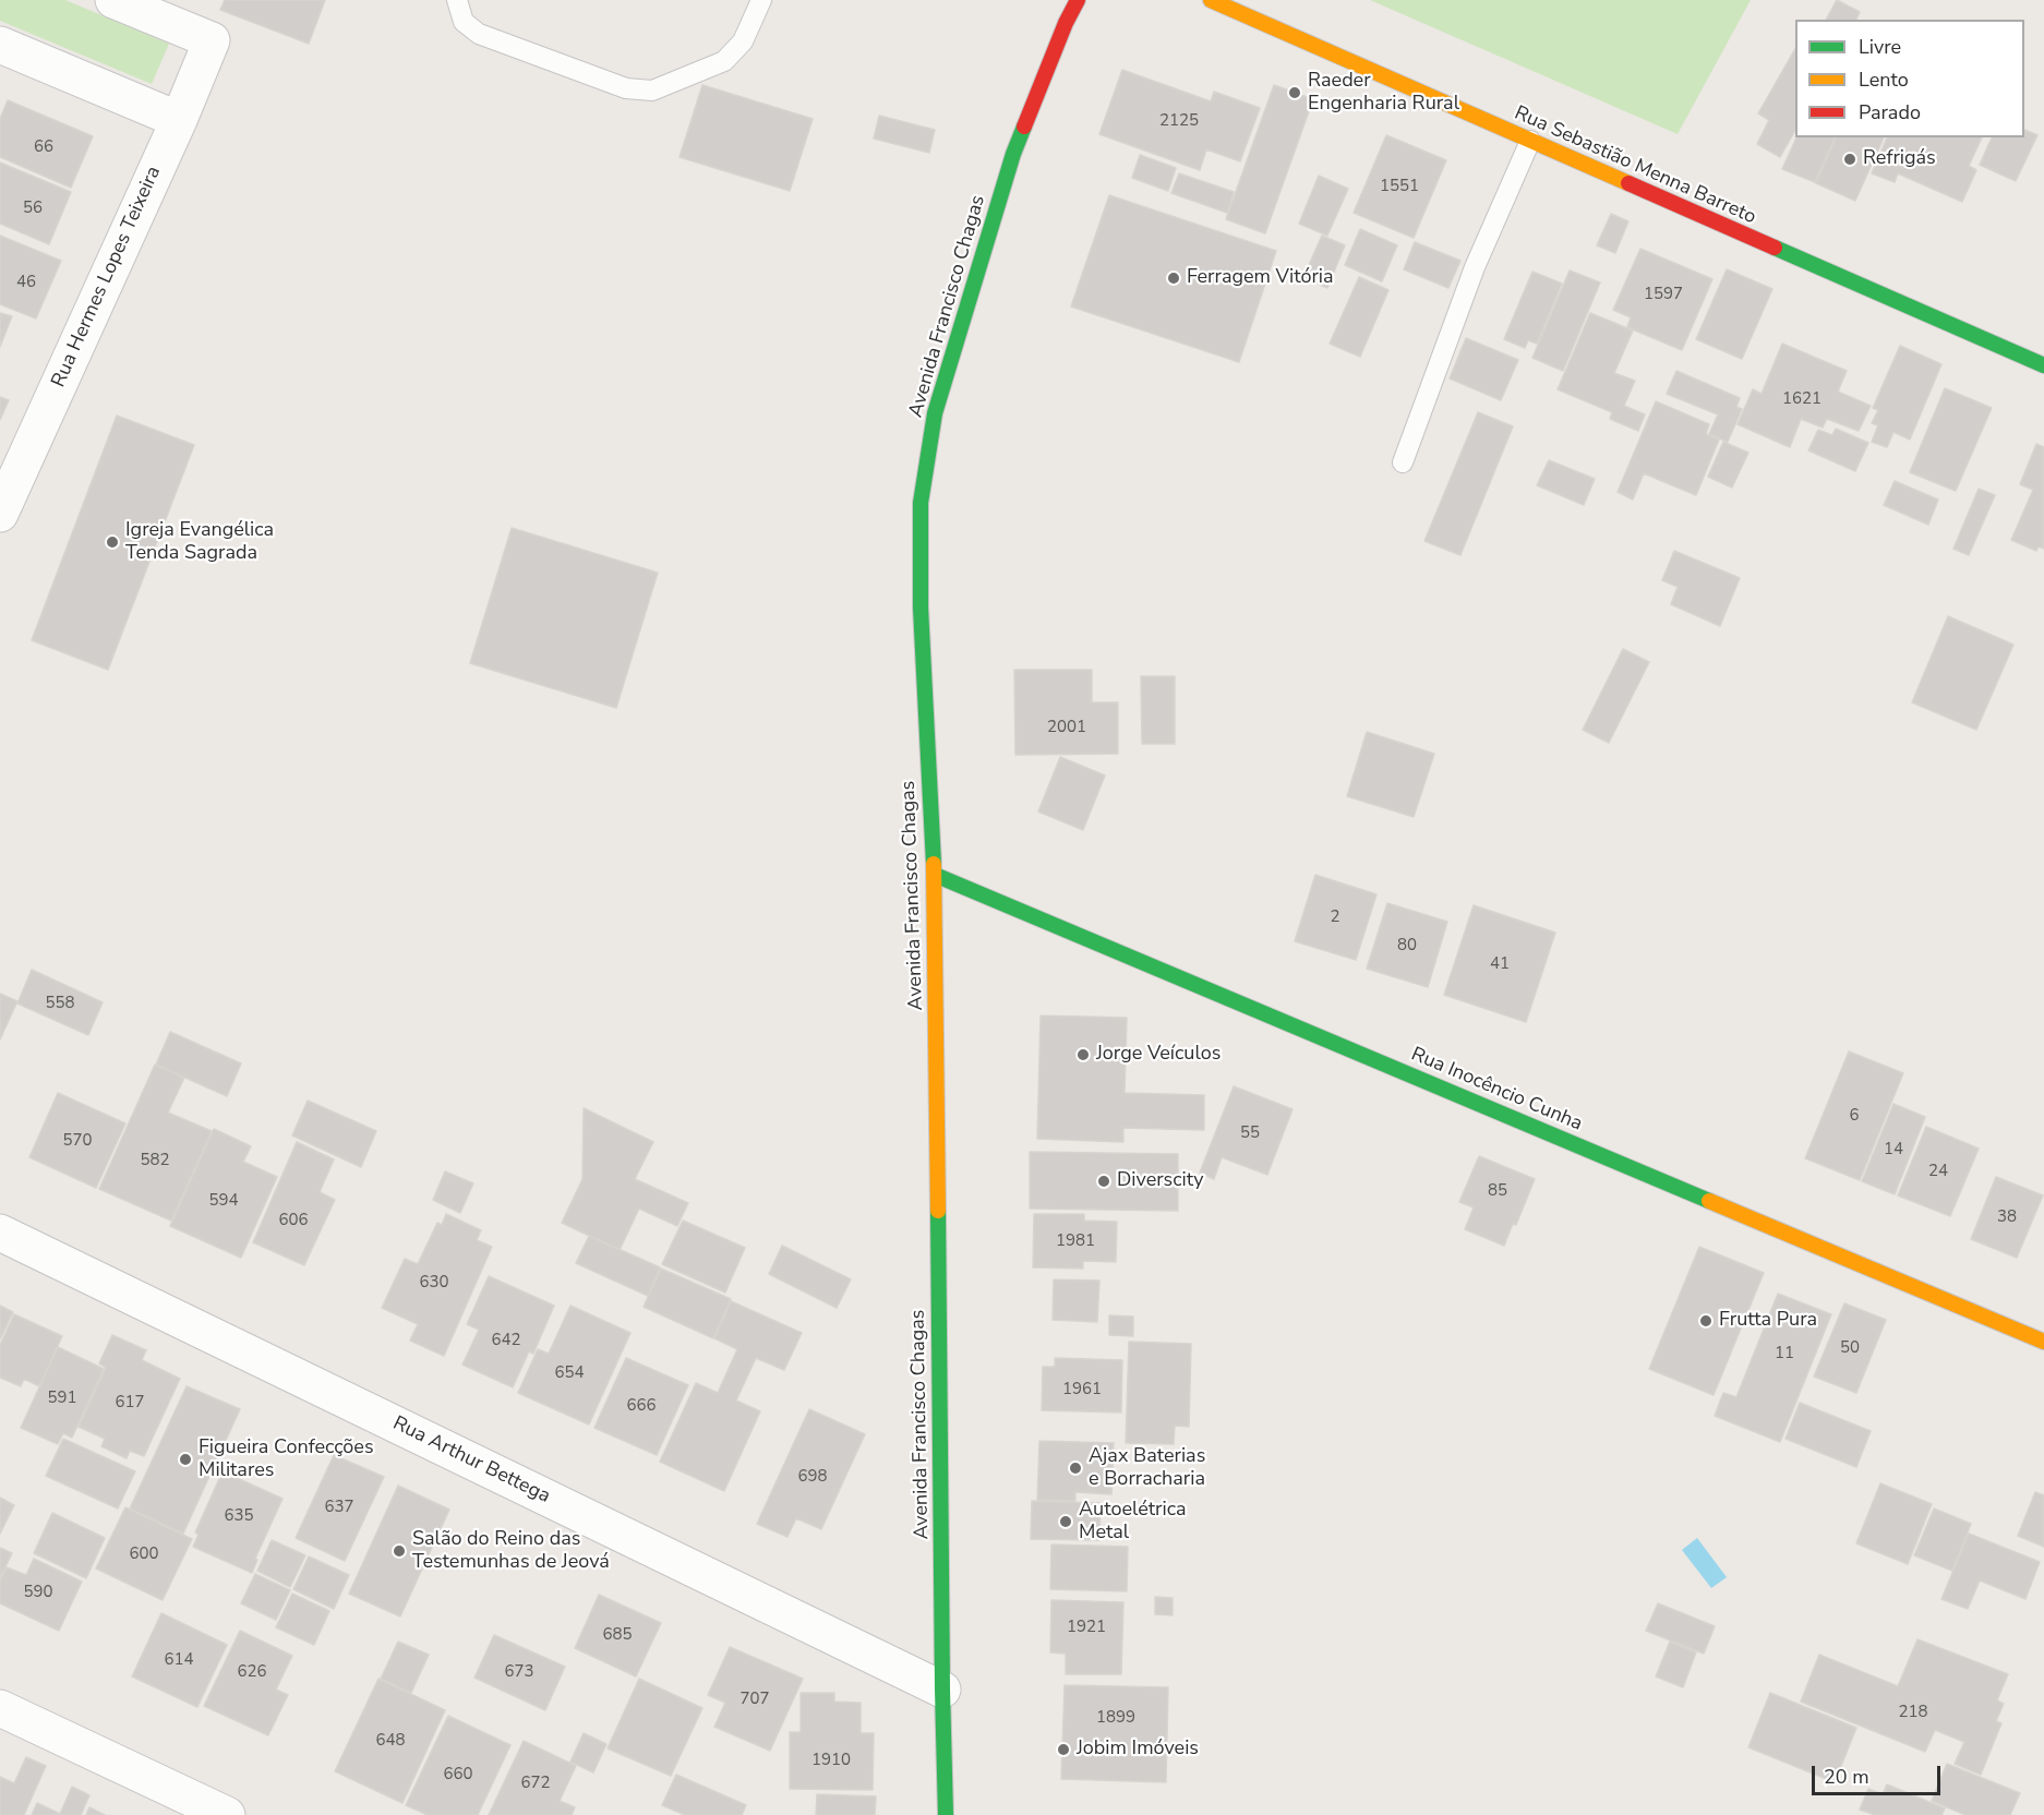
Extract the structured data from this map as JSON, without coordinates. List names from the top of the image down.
{
  "streets": {
    "main road": ["Rua Sebastião Menna Barreto", "Avenida Francisco Chagas", "Rua Inocêncio Cunha"],
    "street": ["Rua Hermes Lopes Teixeira", "Rua Arthur Bettega"]
  },
  "crossings": [
    ["Avenida Francisco Chagas", "Rua Inocêncio Cunha"],
    ["Avenida Francisco Chagas", "Rua Arthur Bettega"]
  ],
  "places": [
    "Raeder Engenharia Rural",
    "Refrigás",
    "Ferragem Vitória",
    "Igreja Evangélica Tenda Sagrada",
    "Jorge Veículos",
    "Diverscity",
    "Frutta Pura",
    "Figueira Confecções Militares",
    "Ajax Baterias e Borracharia",
    "Autoelétrica Metal",
    "Salão do Reino das Testemunhas de Jeová",
    "Jobim Imóveis"
  ],
  "house_numbers": [
    "2125",
    "66",
    "1551",
    "56",
    "46",
    "1597",
    "1621",
    "2001",
    "2",
    "80",
    "41",
    "558",
    "6",
    "55",
    "570",
    "14",
    "582",
    "24",
    "85",
    "594",
    "38",
    "606",
    "1981",
    "630",
    "642",
    "50",
    "11",
    "654",
    "1961",
    "591",
    "617",
    "666",
    "698",
    "637",
    "635",
    "600",
    "590",
    "1921",
    "685",
    "614",
    "626",
    "673",
    "707",
    "218",
    "1899",
    "648",
    "1910",
    "660",
    "672"
  ],
  "legend": ["Livre", "Lento", "Parado"],
  "scale_bar": "20 m"
}
